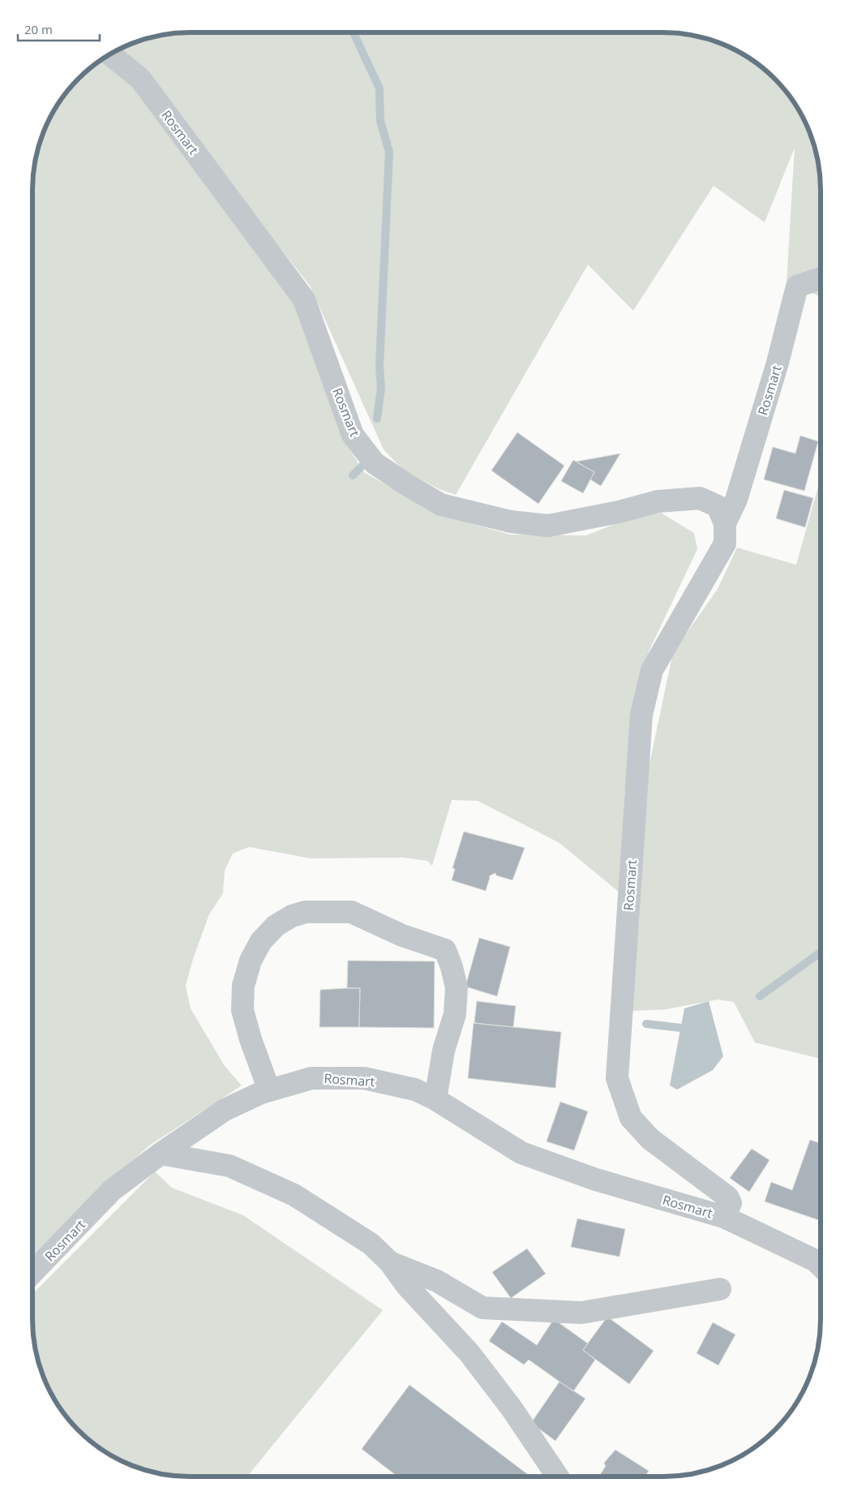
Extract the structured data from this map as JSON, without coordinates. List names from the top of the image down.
{
  "streets": {
    "street": ["Rosmart"]
  },
  "scale_bar": "20 m"
}
